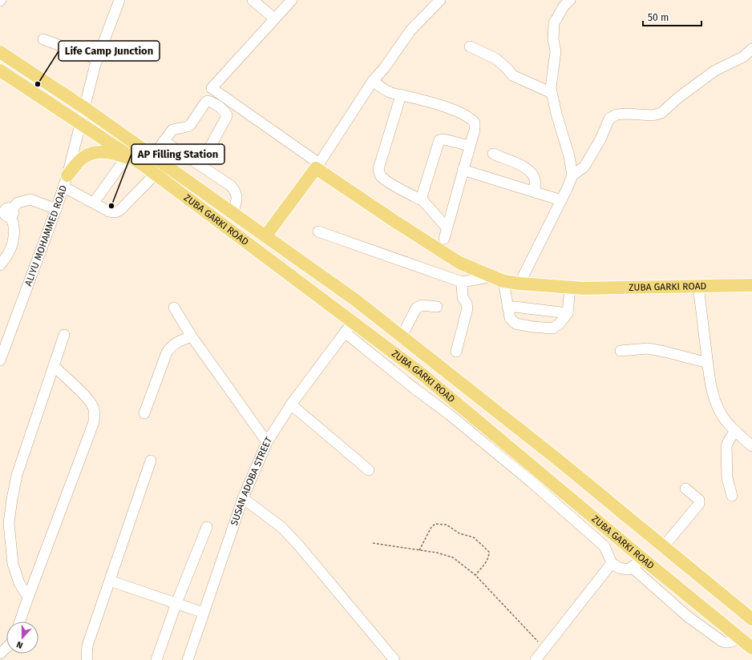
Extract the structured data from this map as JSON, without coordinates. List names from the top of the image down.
{
  "streets": {
    "main road": ["ZUBA GARKI ROAD"],
    "street": ["ALIYU MOHAMMED ROAD", "SUSAN ADOBA STREET"]
  },
  "crossings": [
    ["ZUBA GARKI ROAD", "ALIYU MOHAMMED ROAD"],
    ["ZUBA GARKI ROAD", "SUSAN ADOBA STREET"]
  ],
  "places": ["Life Camp Junction", "AP Filling Station"],
  "scale_bar": "50 m",
  "north": "bottom"
}
